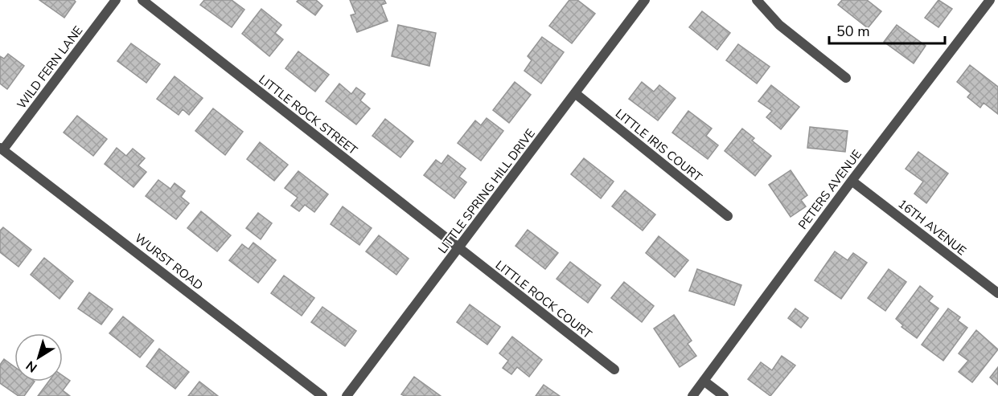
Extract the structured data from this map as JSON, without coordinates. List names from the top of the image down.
{
  "streets": {
    "street": [
      "WILD FERN LANE",
      "LITTLE ROCK STREET",
      "LITTLE IRIS COURT",
      "PETERS AVENUE",
      "LITTLE SPRING HILL DRIVE",
      "16TH AVENUE",
      "WURST ROAD",
      "LITTLE ROCK COURT"
    ]
  },
  "crossings": [
    ["WILD FERN LANE", "WURST ROAD"],
    ["LITTLE ROCK STREET", "LITTLE SPRING HILL DRIVE"],
    ["LITTLE ROCK STREET", "LITTLE ROCK COURT"],
    ["LITTLE IRIS COURT", "LITTLE SPRING HILL DRIVE"],
    ["PETERS AVENUE", "16TH AVENUE"],
    ["LITTLE SPRING HILL DRIVE", "LITTLE ROCK COURT"]
  ],
  "scale_bar": "50 m",
  "north": "bottom left"
}
